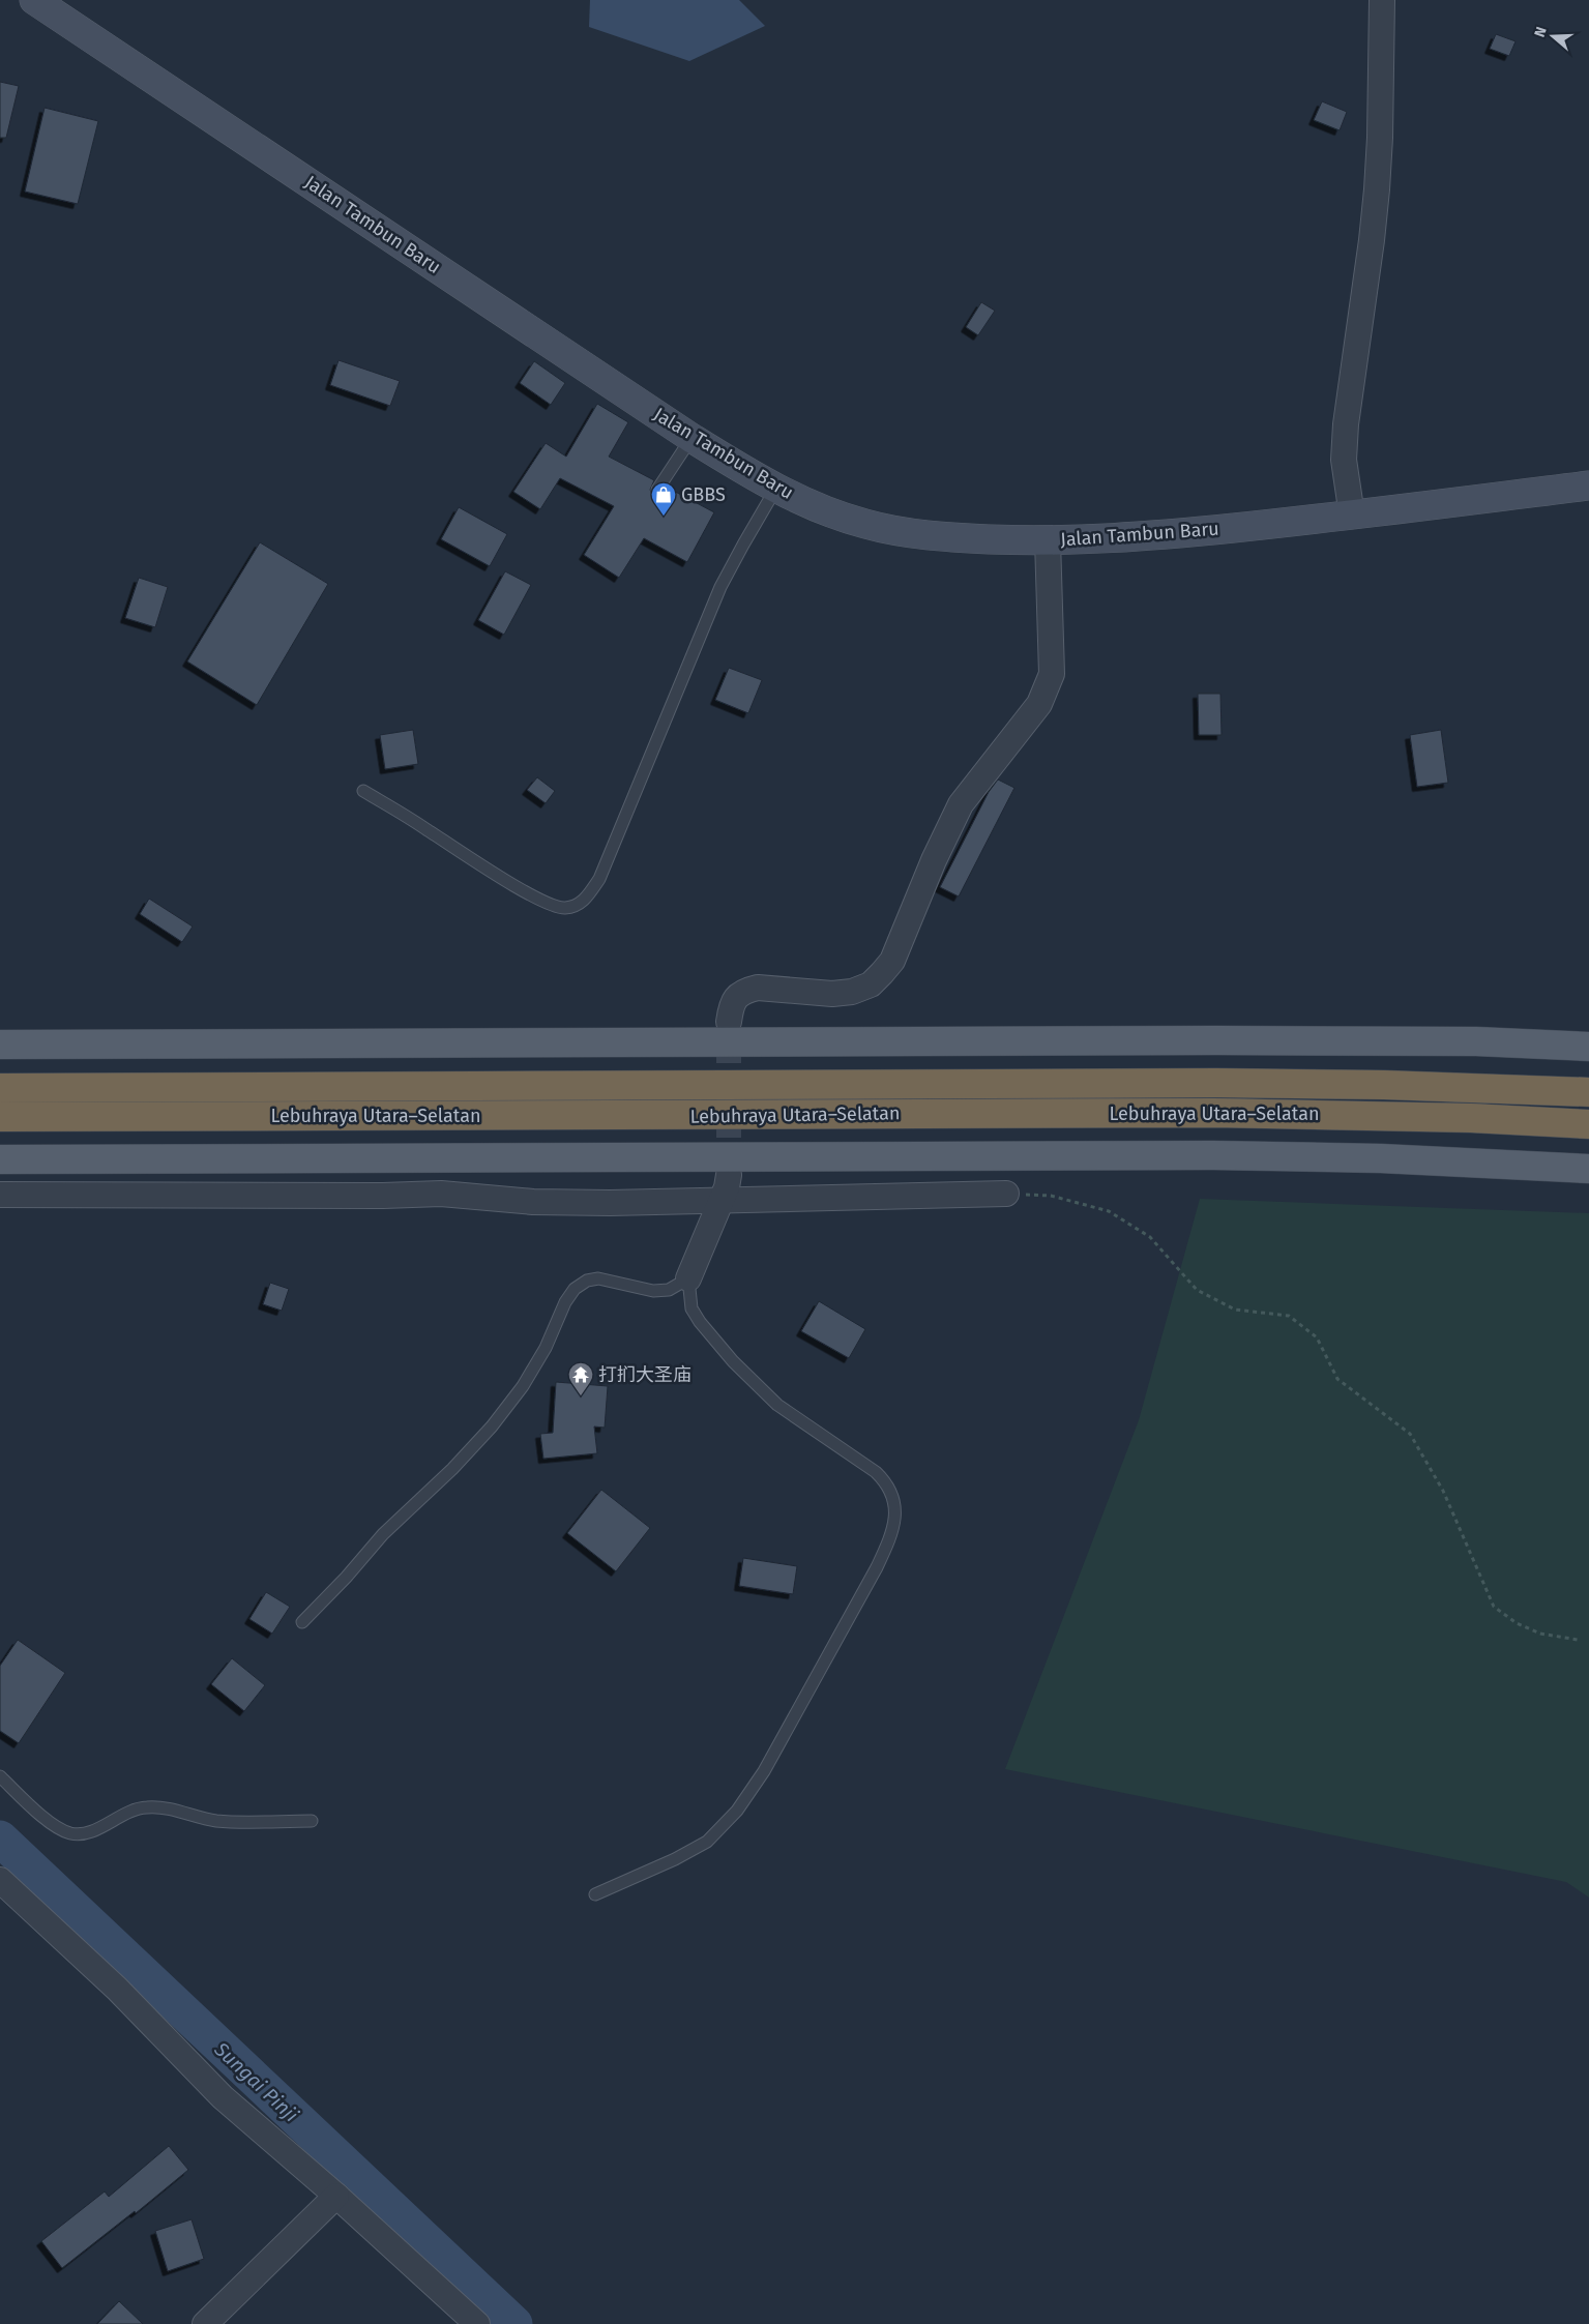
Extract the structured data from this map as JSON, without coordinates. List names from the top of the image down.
{
  "streets": {
    "highway": ["Lebuhraya Utara–Selatan"],
    "main road": ["Jalan Tambun Baru"]
  },
  "water": ["Sungai Pinji"],
  "places": {
    "shop": ["GBBS"],
    "temple": ["打扪大圣庙"]
  },
  "north": "left"
}
